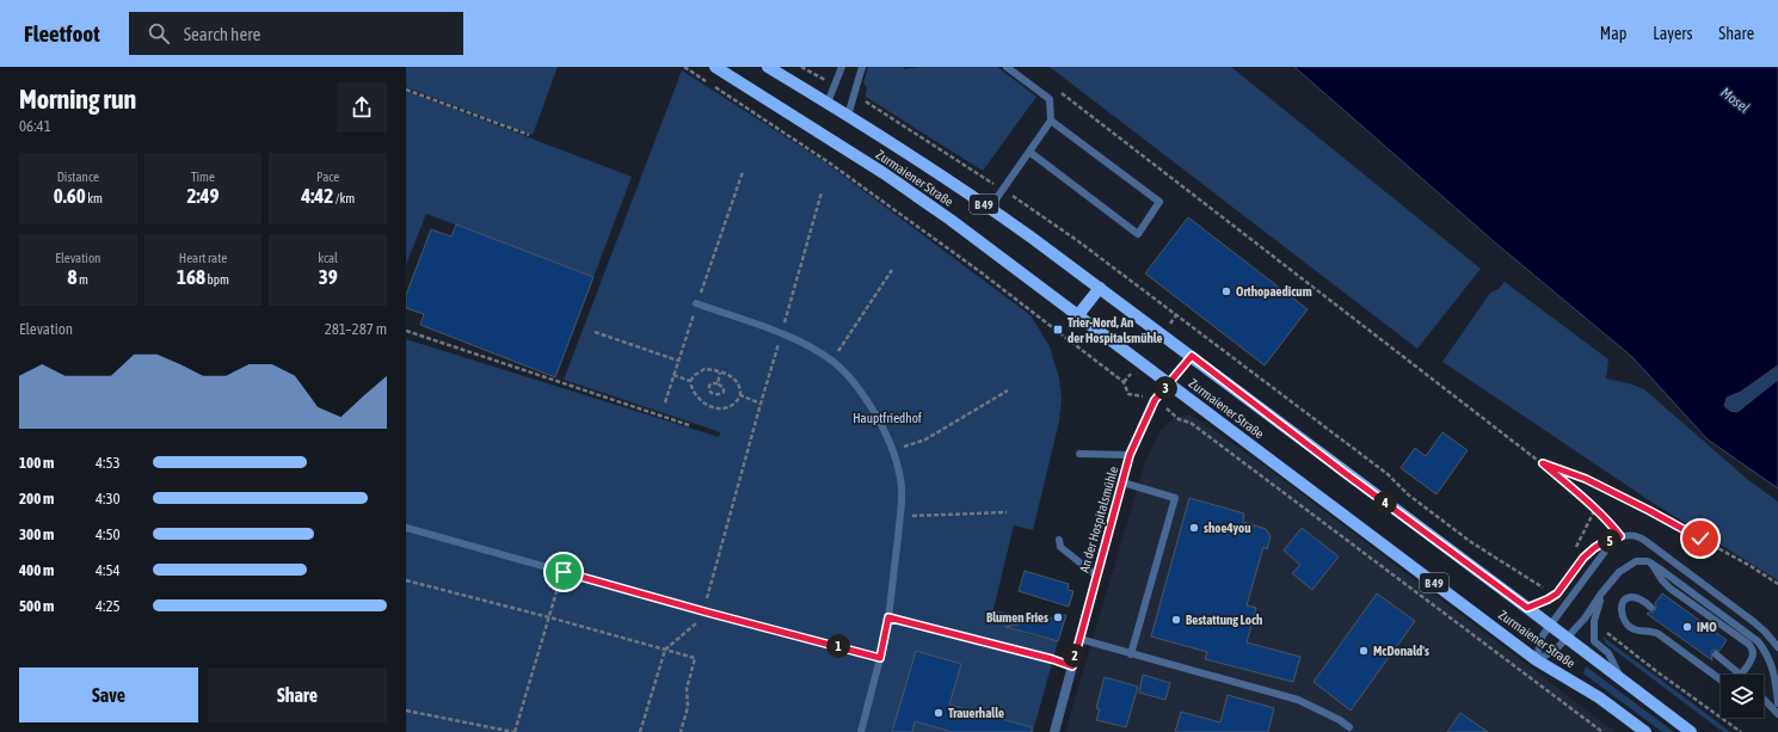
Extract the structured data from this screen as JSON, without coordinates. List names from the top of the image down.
{
  "streets": {
    "main road": ["Zurmaiener Straße", "B 49"],
    "street": ["An der Hospitalsmühle"]
  },
  "crossings": [
    ["Zurmaiener Straße", "An der Hospitalsmühle"]
  ],
  "water": ["Mosel"],
  "parks": ["Hauptfriedhof"],
  "places": {
    "other": [
      "Orthopaedicum",
      "shoe4you",
      "Blumen Fries",
      "Bestattung Loch",
      "IMO",
      "McDonald's",
      "Trauerhalle"
    ],
    "transit": ["Trier-Nord, An der Hospitalsmühle"]
  },
  "page": {
    "header": "Fleetfoot",
    "search": "Search here",
    "nav": ["Map", "Layers", "Share"],
    "heading": ["Morning run", "06:41"],
    "stats": [
      ["Distance", "0.60 km"],
      ["Time", "2:49"],
      ["Pace", "4:42 /km"],
      ["Elevation", "8 m"],
      ["Heart rate", "168 bpm"],
      ["kcal", "39"]
    ],
    "chart": ["Elevation", "281–287 m"],
    "pins": [
      "3",
      "4",
      "5",
      "1",
      "2"
    ],
    "list": [
      {
        "name": "100 m",
        "note": "4:53"
      },
      {
        "name": "200 m",
        "note": "4:30"
      },
      {
        "name": "300 m",
        "note": "4:50"
      },
      {
        "name": "400 m",
        "note": "4:54"
      },
      {
        "name": "500 m",
        "note": "4:25"
      }
    ],
    "buttons": ["Save", "Share"]
  }
}
